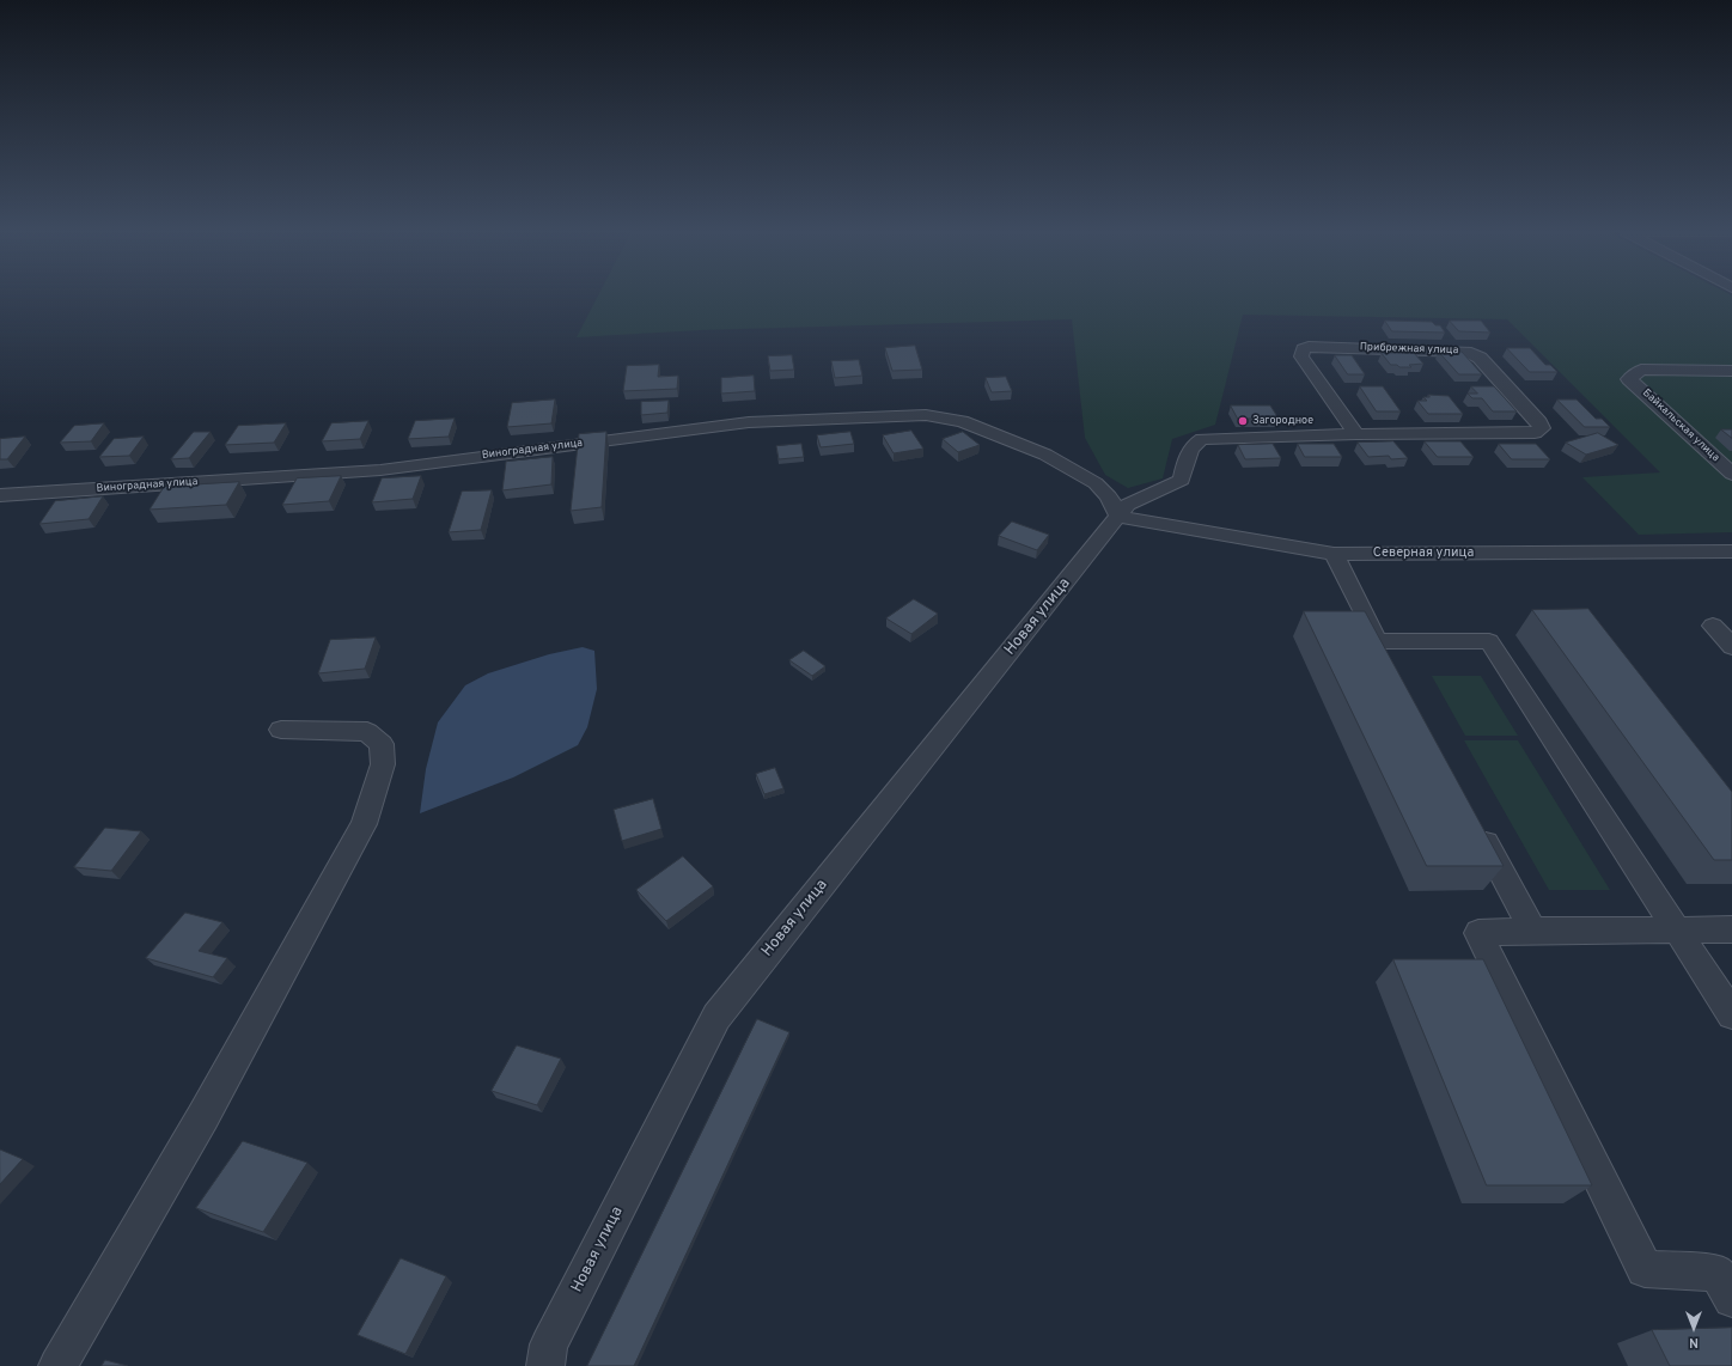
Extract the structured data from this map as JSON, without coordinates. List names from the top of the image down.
{
  "streets": {
    "street": [
      "Прибрежная улица",
      "Байкальская улица",
      "Виноградная улица",
      "Северная улица",
      "Новая улица"
    ]
  },
  "crossings": [
    ["Прибрежная улица", "Виноградная улица"],
    ["Прибрежная улица", "Северная улица"],
    ["Прибрежная улица", "Новая улица"],
    ["Виноградная улица", "Северная улица"],
    ["Виноградная улица", "Новая улица"],
    ["Северная улица", "Новая улица"]
  ],
  "places": ["Загородное"],
  "north": "bottom"
}
